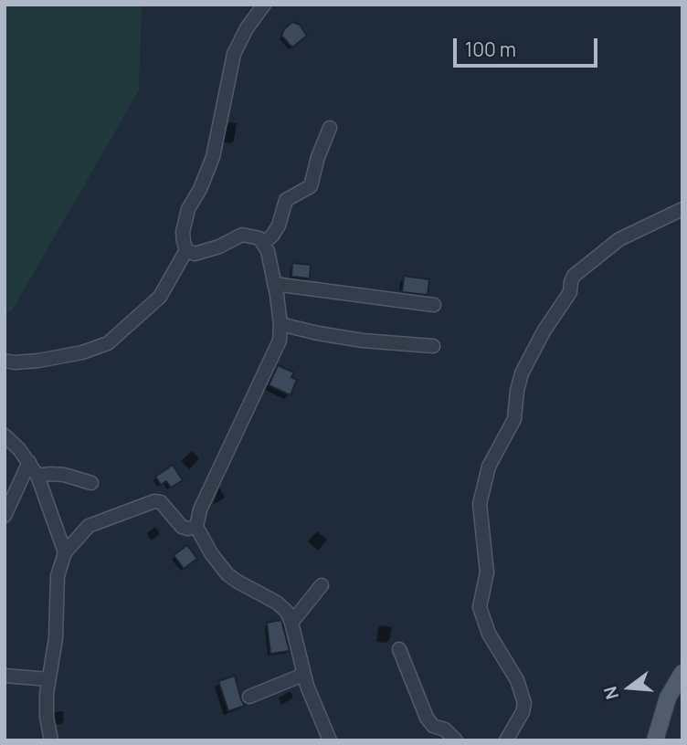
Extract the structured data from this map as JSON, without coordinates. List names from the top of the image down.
{
  "scale_bar": "100 m",
  "north": "left"
}
